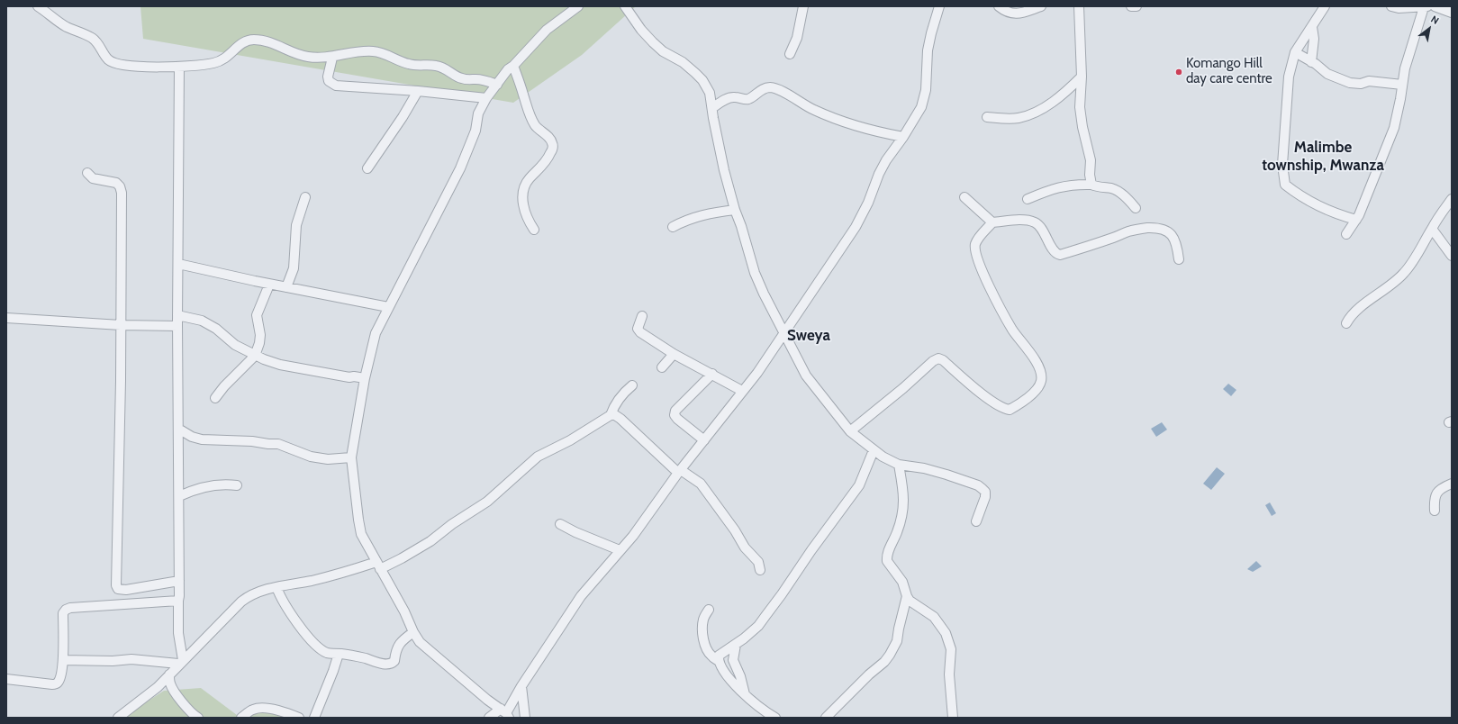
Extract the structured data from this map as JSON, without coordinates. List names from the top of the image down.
{
  "districts": ["Malimbe township, Mwanza", "Sweya"],
  "places": ["Komango Hill day care centre"],
  "north": "top right"
}
